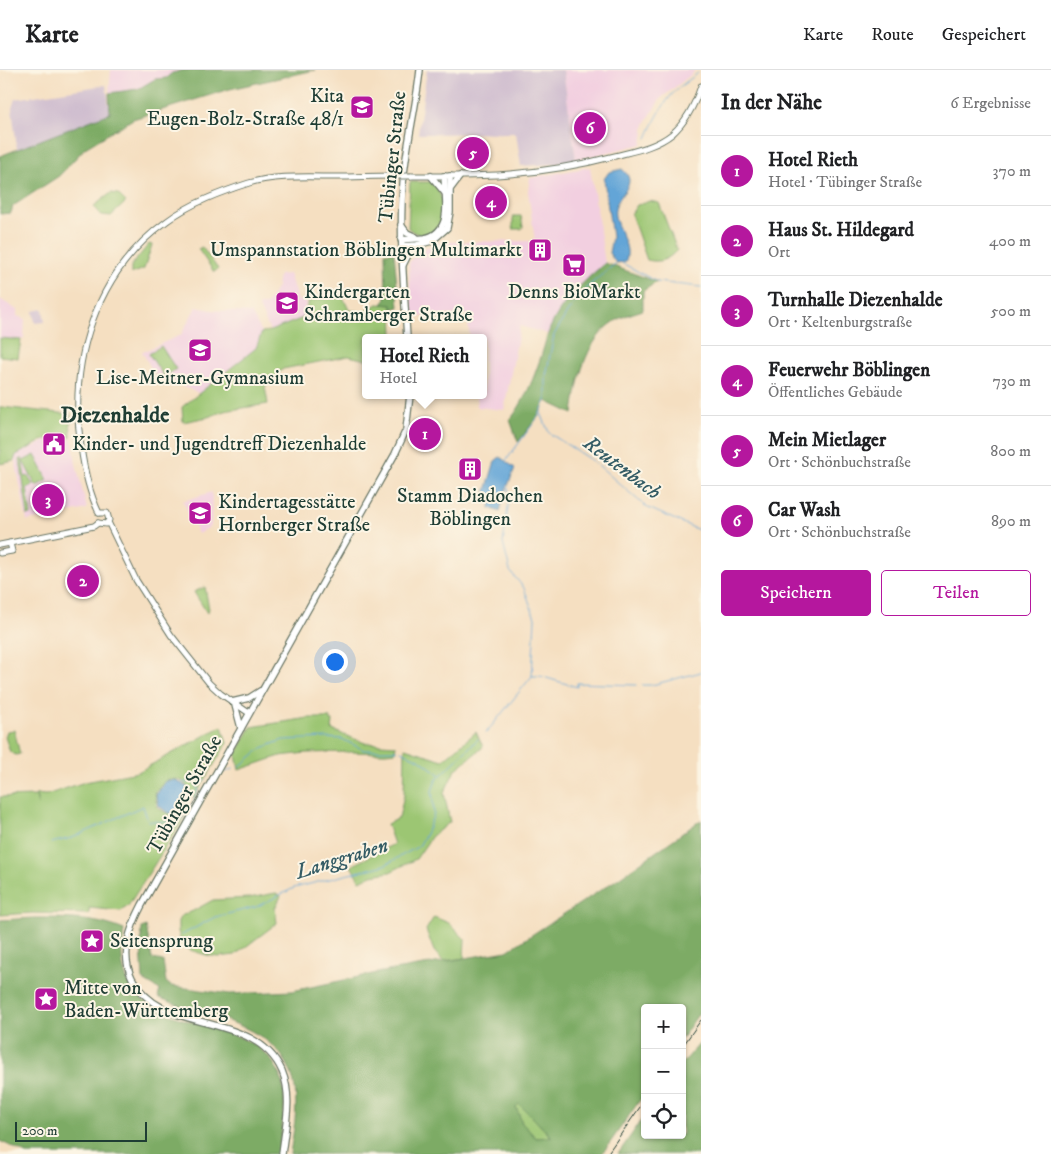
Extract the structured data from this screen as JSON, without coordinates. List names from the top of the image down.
{
  "streets": {
    "main road": ["Tübinger Straße"]
  },
  "districts": ["Diezenhalde"],
  "water": ["Reutenbach", "Langgraben"],
  "places": {
    "school or university": [
      "Kita Eugen-Bolz-Straße 48/1",
      "Kindergarten Schramberger Straße",
      "Lise-Meitner-Gymnasium",
      "Kindertagesstätte Hornberger Straße"
    ],
    "building": ["Umspannstation Böblingen Multimarkt", "Stamm Diadochen Böblingen"],
    "supermarket": ["Denns BioMarkt"],
    "public building": ["Kinder- und Jugendtreff Diezenhalde"],
    "place": ["Seitensprung", "Mitte von Baden-Württemberg"]
  },
  "scale_bar": "200 m",
  "page": {
    "header": "Karte",
    "nav": ["Karte", "Route", "Gespeichert"],
    "heading": ["In der Nähe", "6 Ergebnisse"],
    "pins": [
      "6",
      "5",
      "4",
      "1",
      "3",
      "2"
    ],
    "list": [
      {
        "mark": "1",
        "name": "Hotel Rieth",
        "note": "Hotel · Tübinger Straße",
        "value": "370 m"
      },
      {
        "mark": "2",
        "name": "Haus St. Hildegard",
        "note": "Ort",
        "value": "400 m"
      },
      {
        "mark": "3",
        "name": "Turnhalle Diezenhalde",
        "note": "Ort · Keltenburgstraße",
        "value": "500 m"
      },
      {
        "mark": "4",
        "name": "Feuerwehr Böblingen",
        "note": "Öffentliches Gebäude",
        "value": "730 m"
      },
      {
        "mark": "5",
        "name": "Mein Mietlager",
        "note": "Ort · Schönbuchstraße",
        "value": "800 m"
      },
      {
        "mark": "6",
        "name": "Car Wash",
        "note": "Ort · Schönbuchstraße",
        "value": "890 m"
      }
    ],
    "popup": ["Hotel Rieth", "Hotel"],
    "buttons": ["Speichern", "Teilen"],
    "map_buttons": ["+", "−"],
    "scale": "200 m"
  }
}
